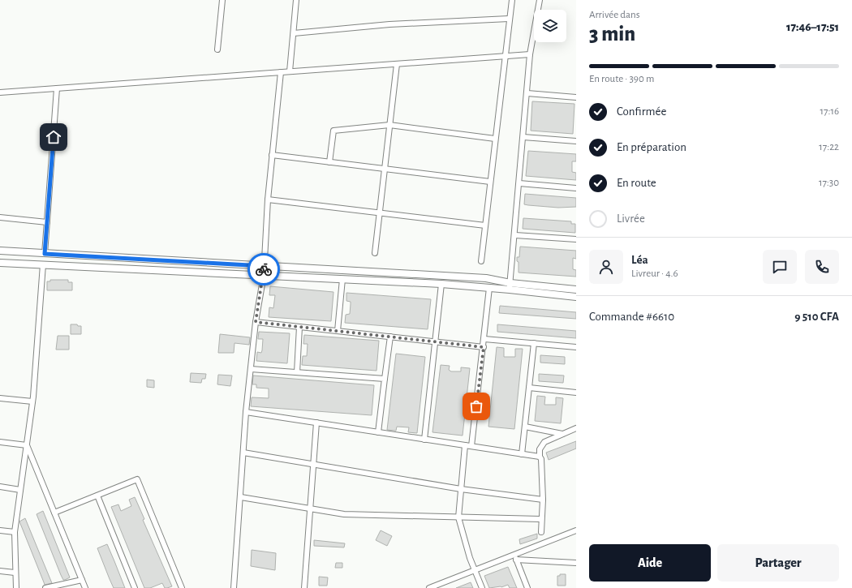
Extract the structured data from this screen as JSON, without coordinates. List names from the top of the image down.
{
  "page": {
    "heading": ["3 min", "Arrivée dans", "17:46–17:51"],
    "panel": [
      "Léa",
      "Livreur · 4.6",
      "Commande #6610",
      "9 510 CFA"
    ],
    "bar": "En route · 390 m",
    "list": [
      ["Confirmée", "17:16"],
      ["En préparation", "17:22"],
      ["En route", "17:30"],
      "Livrée"
    ],
    "buttons": ["Aide", "Partager"]
  }
}
